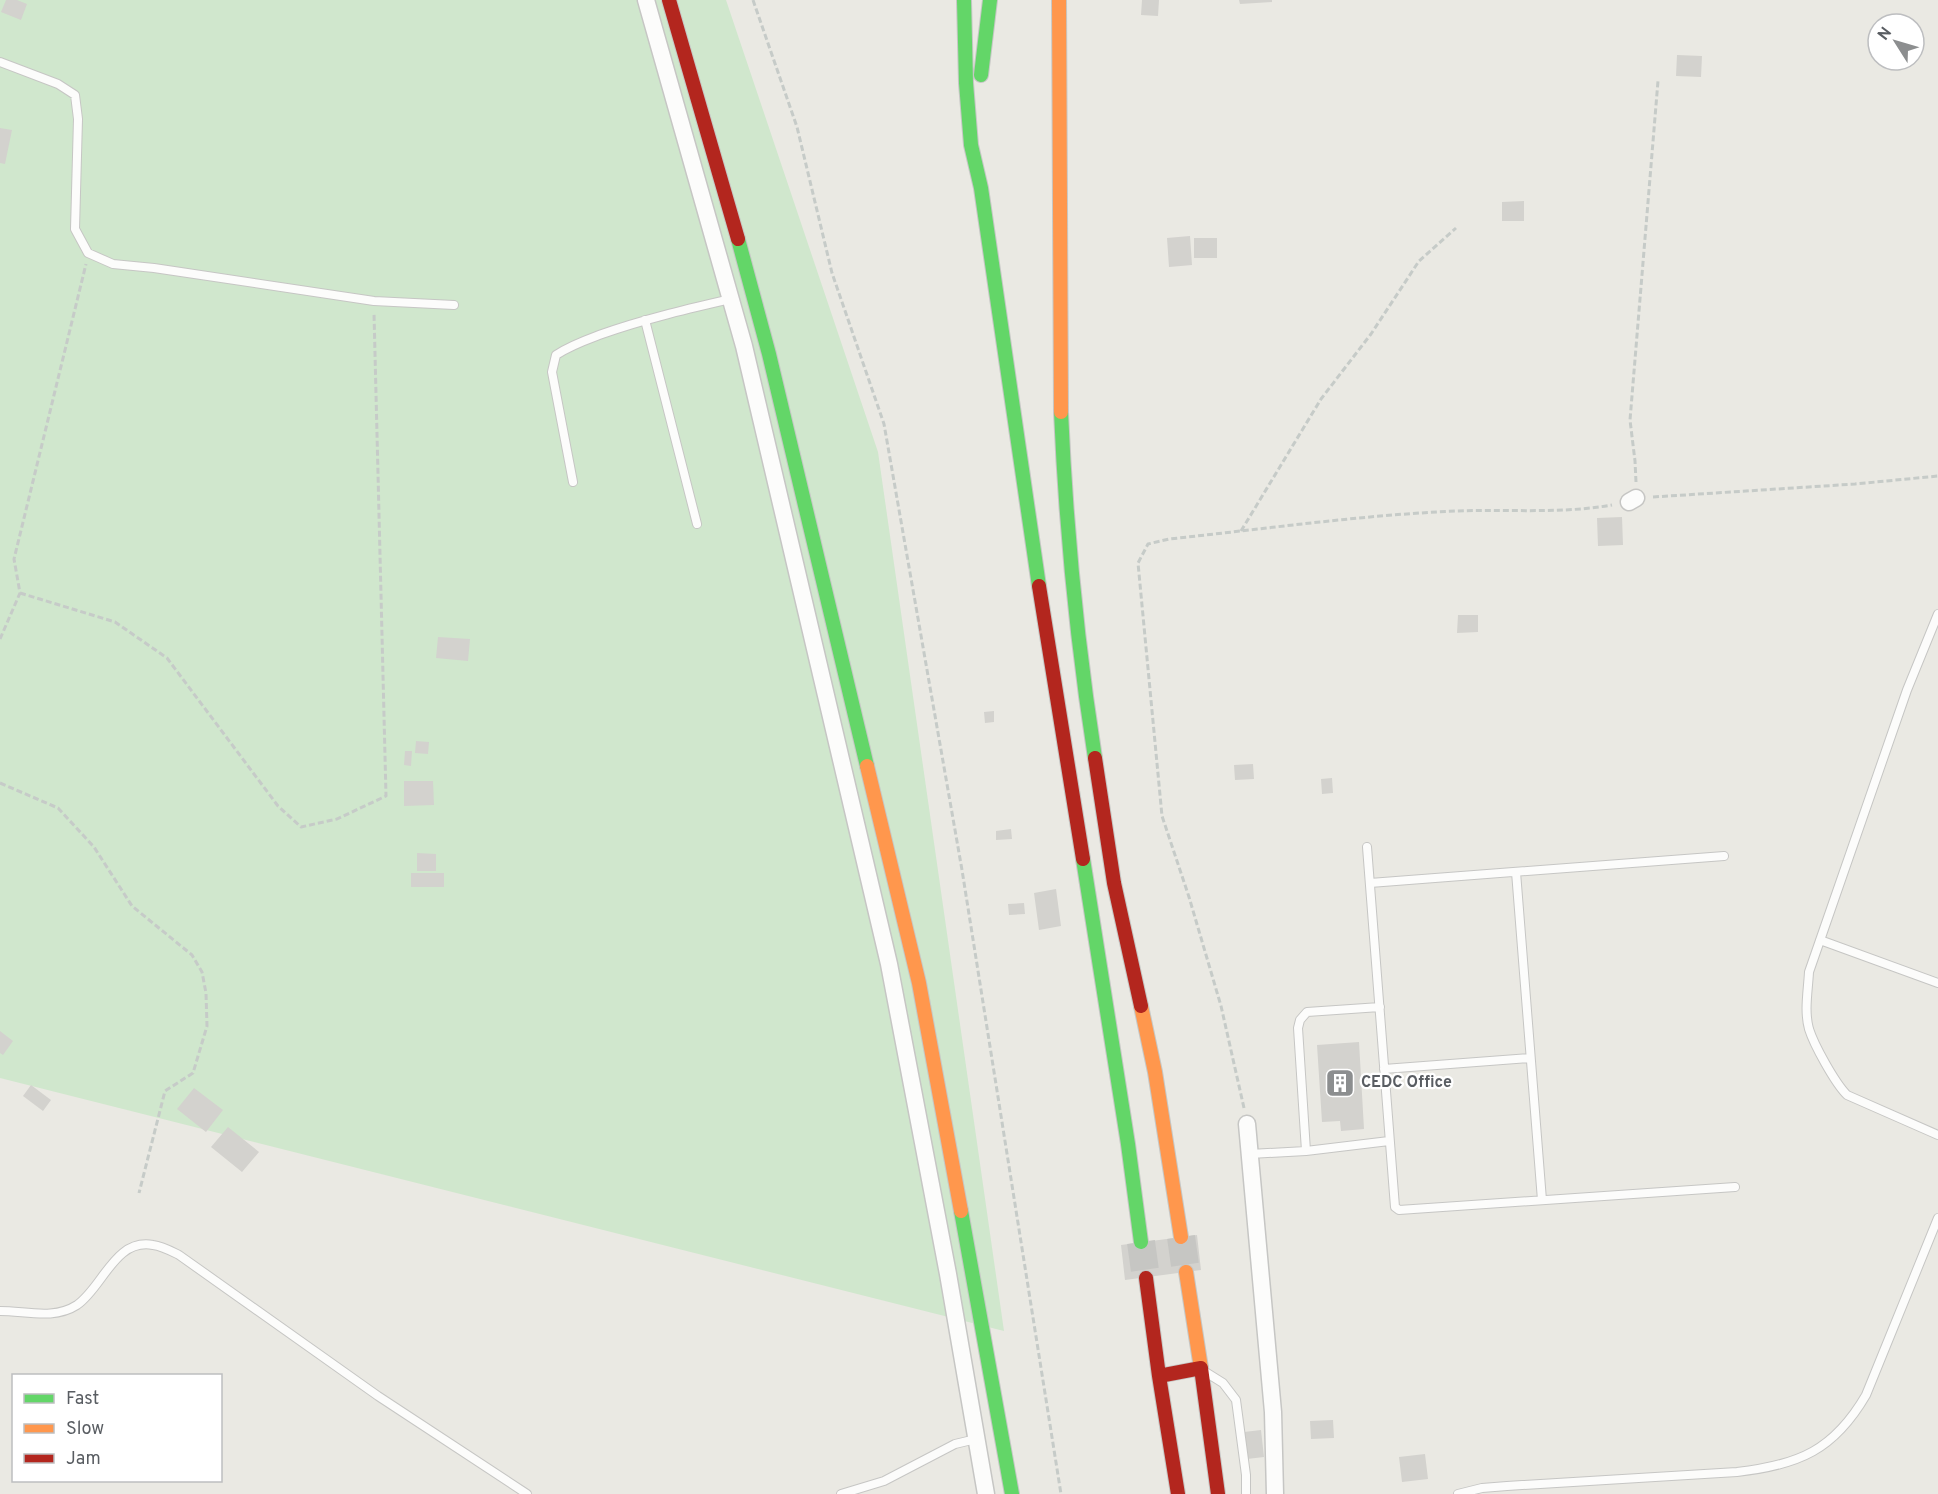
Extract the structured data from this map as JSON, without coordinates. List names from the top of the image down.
{
  "places": {
    "building": ["CEDC Office"]
  },
  "legend": ["Fast", "Slow", "Jam"],
  "north": "top left"
}
